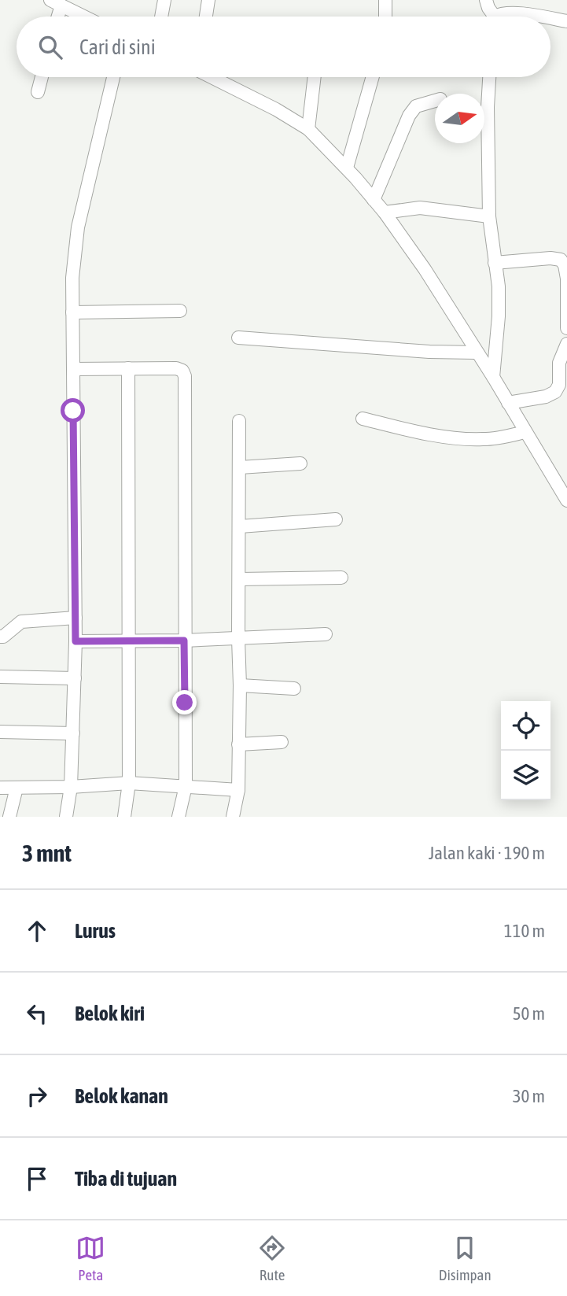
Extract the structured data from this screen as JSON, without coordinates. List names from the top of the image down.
{
  "north": "right",
  "page": {
    "search": "Cari di sini",
    "heading": ["3 mnt", "Jalan kaki · 190 m"],
    "list": [
      ["Lurus", "110 m"],
      ["Belok kiri", "50 m"],
      ["Belok kanan", "30 m"],
      "Tiba di tujuan"
    ],
    "nav": ["Peta", "Rute", "Disimpan"]
  }
}
